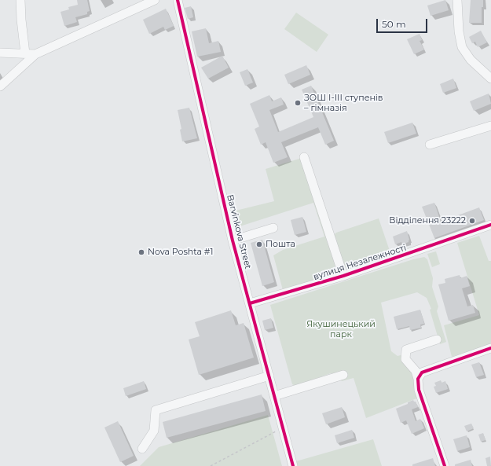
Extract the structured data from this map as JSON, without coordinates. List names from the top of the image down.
{
  "streets": {
    "street": ["Barvinkova Street", "вулиця Незалежності"]
  },
  "crossings": [
    ["Barvinkova Street", "вулиця Незалежності"]
  ],
  "parks": ["Якушинецький парк"],
  "places": [
    "ЗОШ І-ІІІ ступенів – гімназія",
    "Відділення 23222",
    "Пошта",
    "Nova Poshta #1"
  ],
  "scale_bar": "50 m"
}
